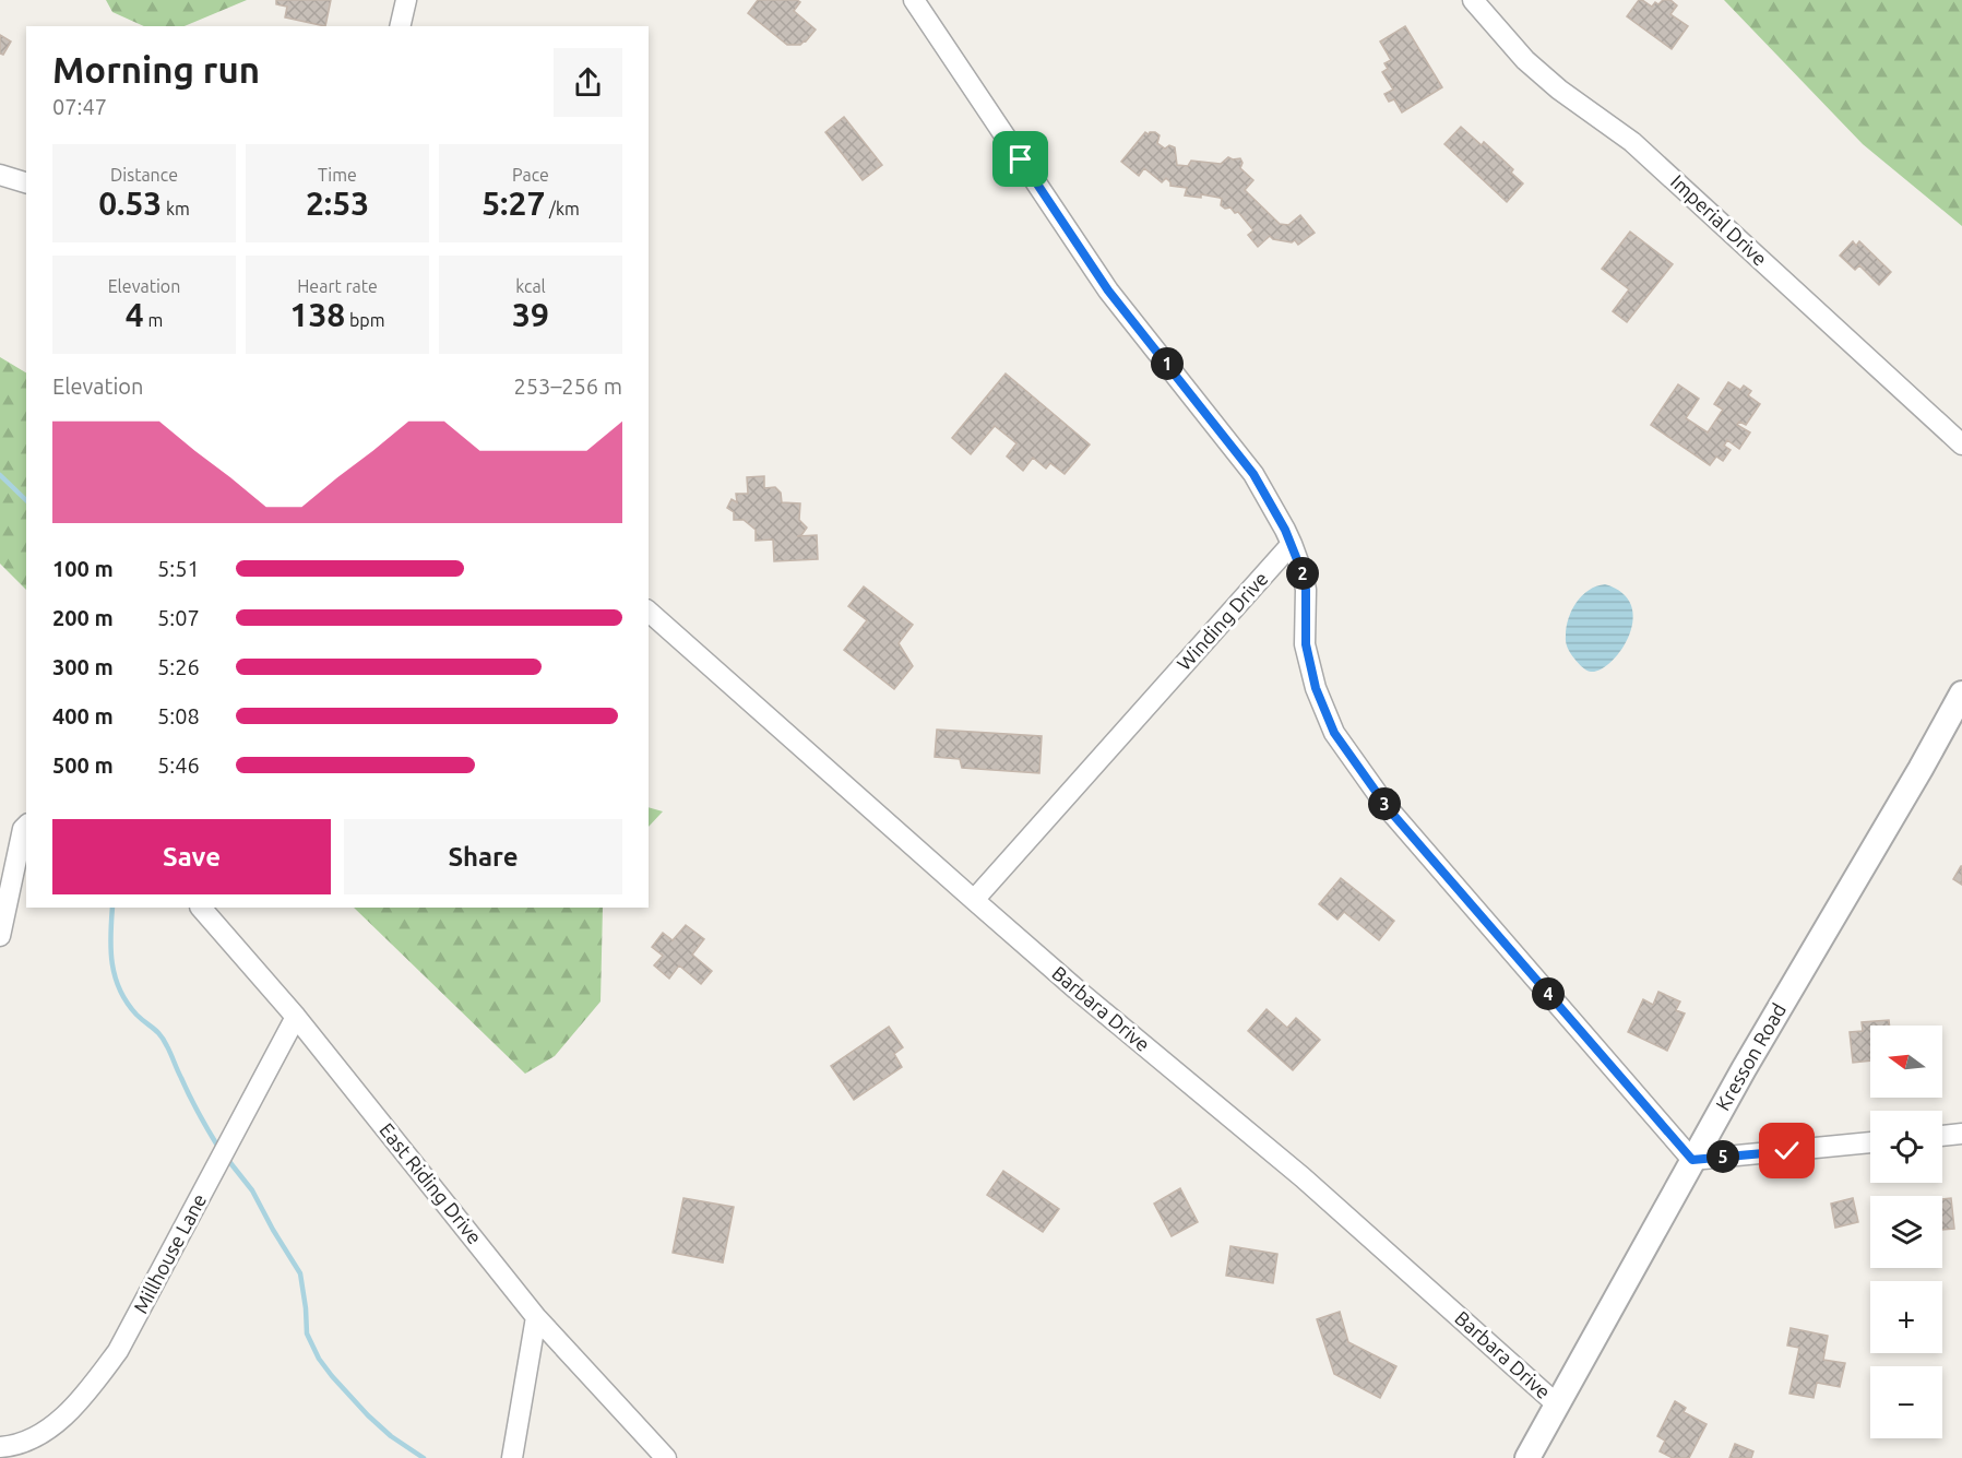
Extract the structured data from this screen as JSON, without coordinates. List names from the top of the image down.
{
  "streets": {
    "street": [
      "Imperial Drive",
      "Winding Drive",
      "Barbara Drive",
      "Kresson Road",
      "East Riding Drive",
      "Millhouse Lane"
    ]
  },
  "crossings": [
    ["Winding Drive", "Barbara Drive"],
    ["Barbara Drive", "Kresson Road"],
    ["East Riding Drive", "Millhouse Lane"]
  ],
  "north": "left",
  "page": {
    "heading": ["Morning run", "07:47"],
    "stats": [
      ["Distance", "0.53 km"],
      ["Time", "2:53"],
      ["Pace", "5:27 /km"],
      ["Elevation", "4 m"],
      ["Heart rate", "138 bpm"],
      ["kcal", "39"]
    ],
    "pins": [
      "1",
      "2",
      "3",
      "4",
      "5"
    ],
    "chart": ["Elevation", "253–256 m"],
    "list": [
      {
        "name": "100 m",
        "note": "5:51"
      },
      {
        "name": "200 m",
        "note": "5:07"
      },
      {
        "name": "300 m",
        "note": "5:26"
      },
      {
        "name": "400 m",
        "note": "5:08"
      },
      {
        "name": "500 m",
        "note": "5:46"
      }
    ],
    "buttons": ["Save", "Share"],
    "map_buttons": ["+", "−"]
  }
}
